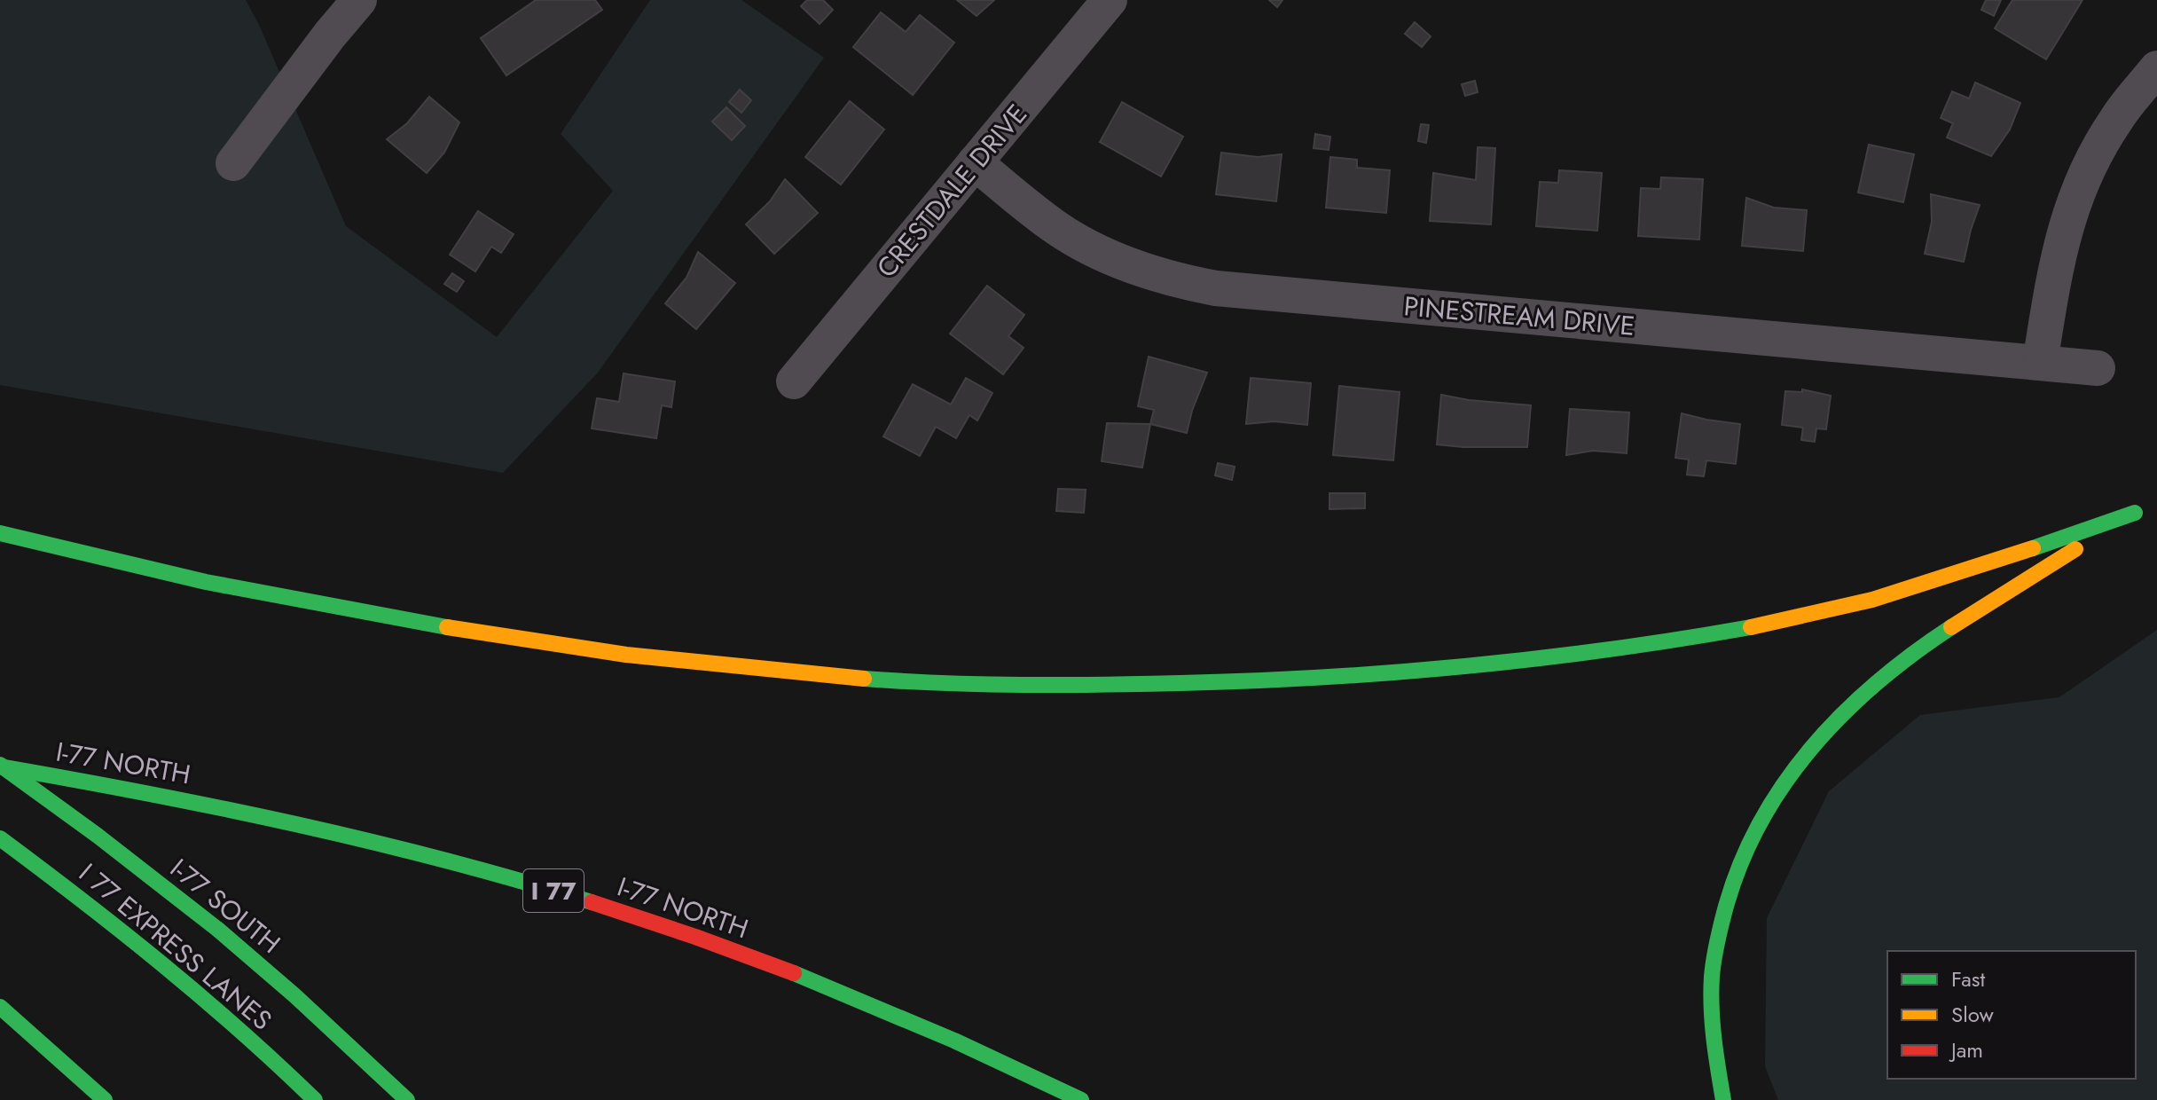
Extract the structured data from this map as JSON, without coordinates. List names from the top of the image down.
{
  "streets": {
    "highway": [
      "I-77 NORTH",
      "I 77",
      "I-77 SOUTH",
      "I 77 EXPRESS LANES"
    ],
    "street": ["CRESTDALE DRIVE", "PINESTREAM DRIVE"]
  },
  "crossings": [
    ["CRESTDALE DRIVE", "PINESTREAM DRIVE"],
    ["I-77 NORTH", "I-77 SOUTH"]
  ],
  "legend": ["Fast", "Slow", "Jam"]
}
